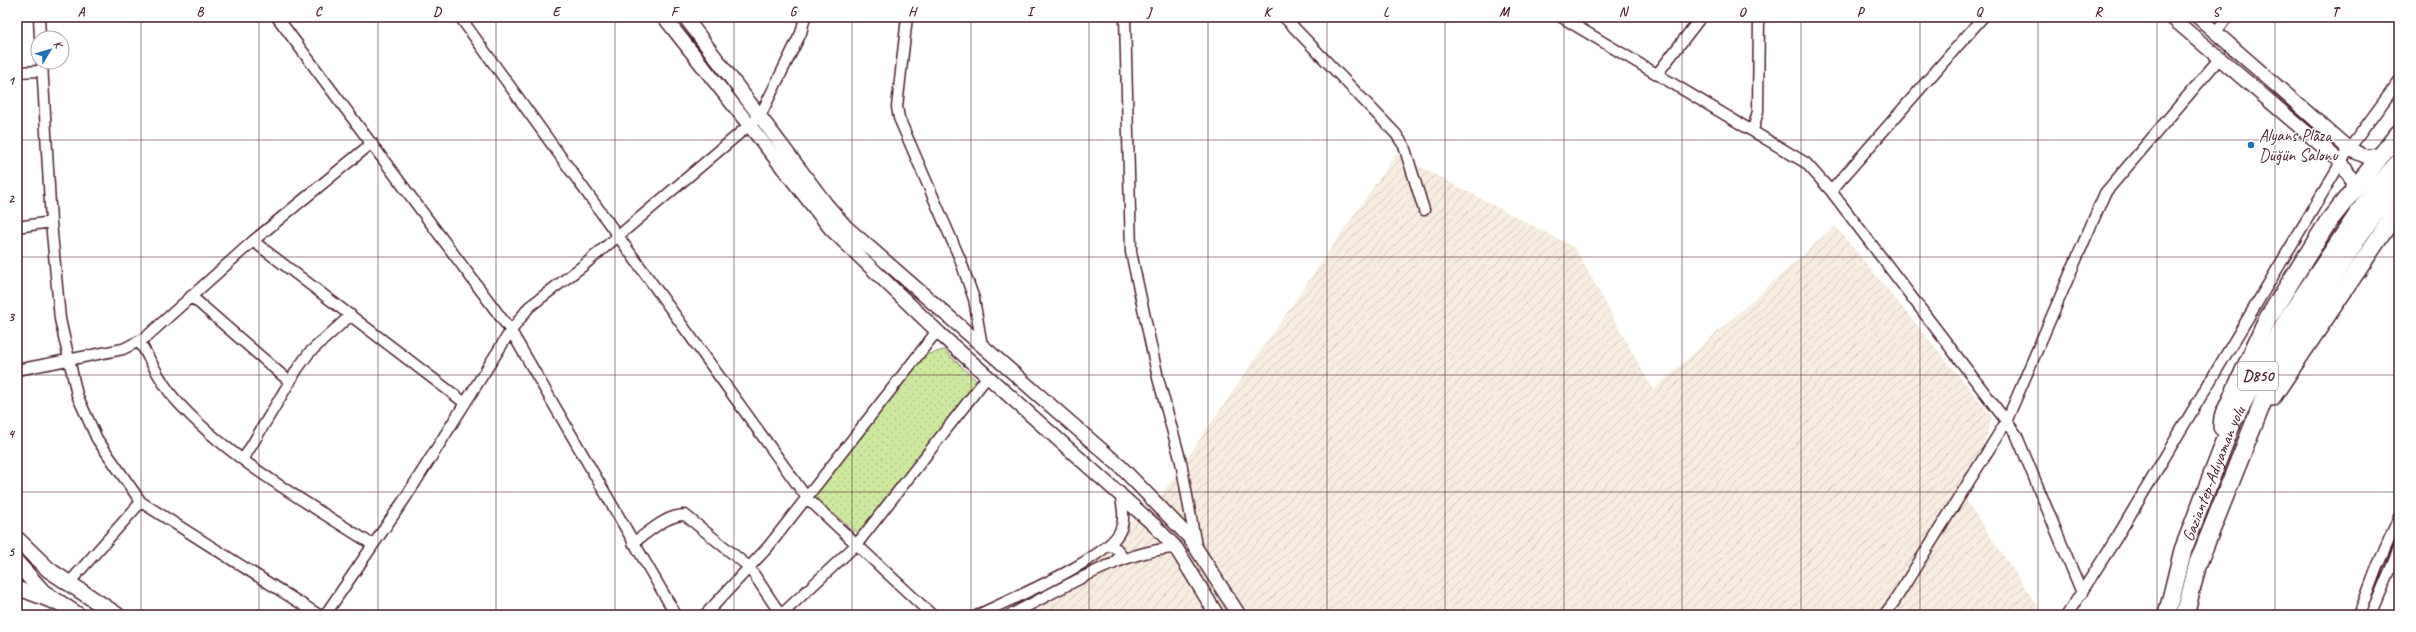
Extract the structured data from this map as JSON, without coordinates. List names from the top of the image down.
{
  "streets": {
    "highway": ["D850", "Gaziantep-Adıyaman yolu"]
  },
  "places": ["Alyans Plaza Düğün Salonu"],
  "north": "top right",
  "grid": {
    "columns": [
      "A",
      "B",
      "C",
      "D",
      "E",
      "F",
      "G",
      "H",
      "I",
      "J",
      "K",
      "L",
      "M",
      "N",
      "O",
      "P",
      "Q",
      "R",
      "S",
      "T"
    ],
    "rows": [
      "1",
      "2",
      "3",
      "4",
      "5"
    ]
  }
}
